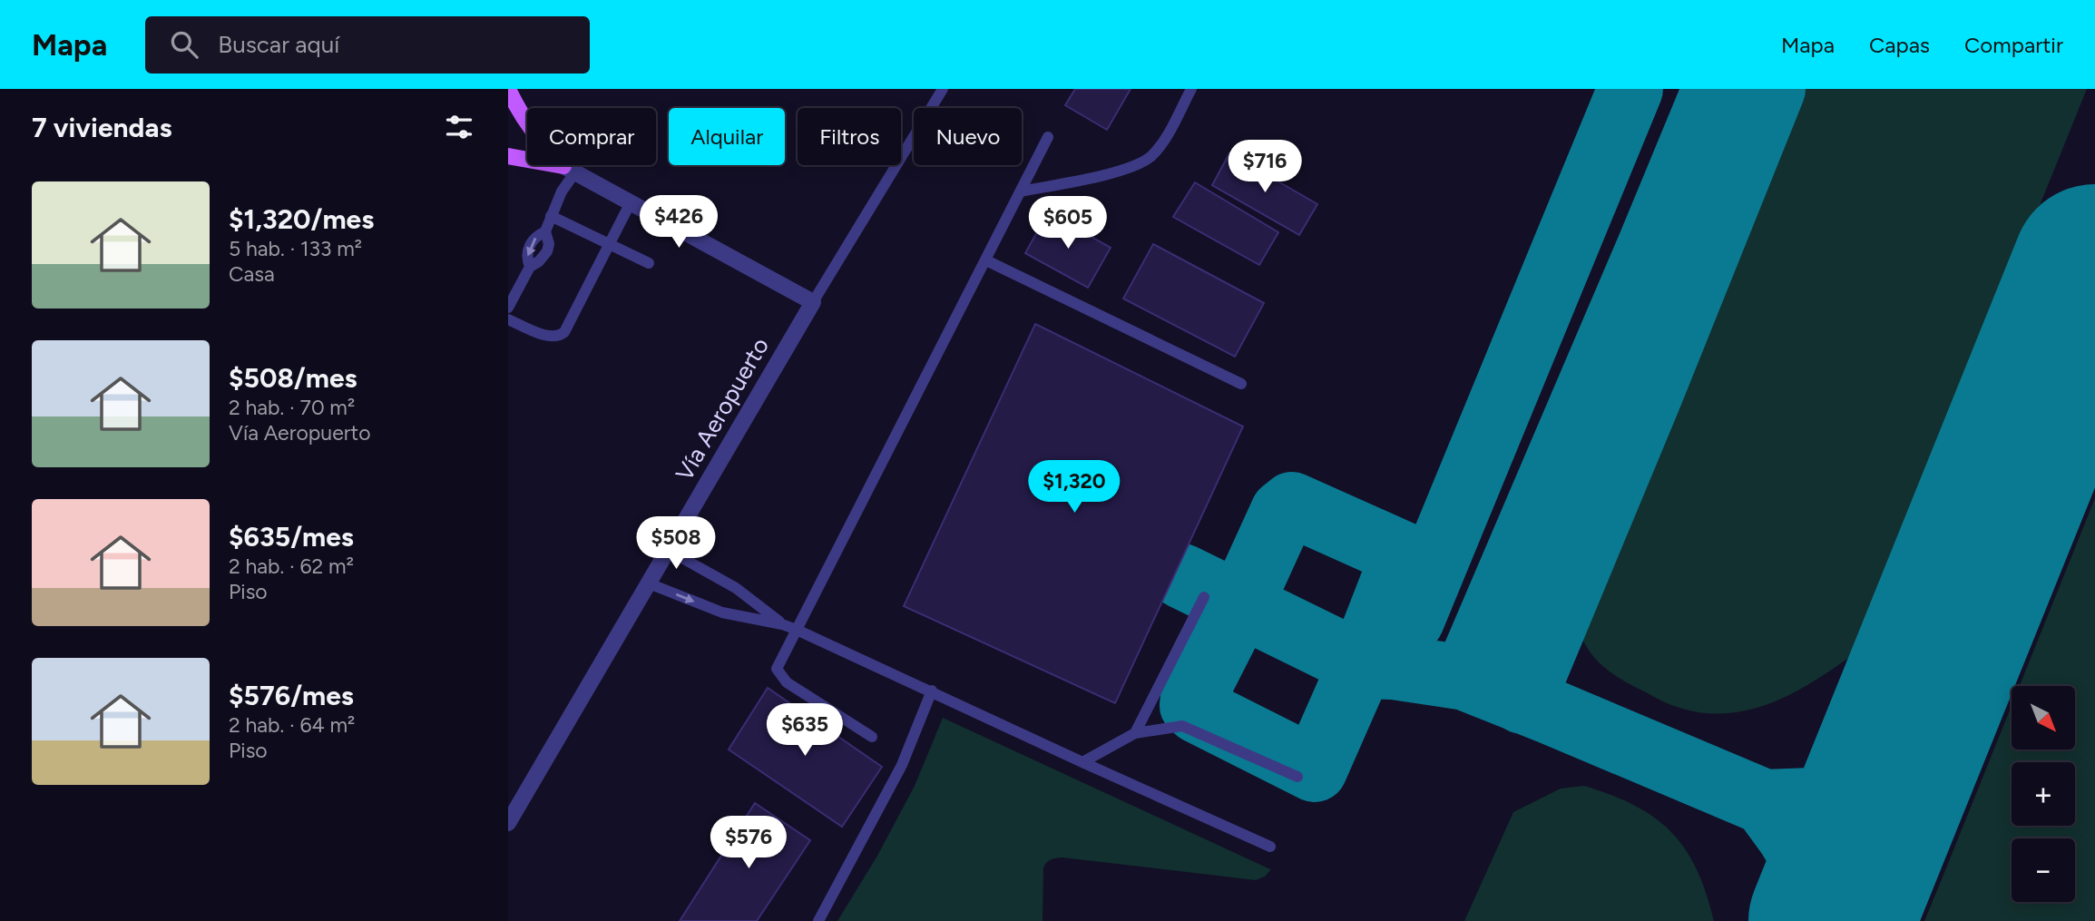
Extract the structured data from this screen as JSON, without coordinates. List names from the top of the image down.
{
  "streets": {
    "street": ["Vía Aeropuerto"]
  },
  "north": "bottom right",
  "page": {
    "header": "Mapa",
    "search": "Buscar aquí",
    "nav": ["Mapa", "Capas", "Compartir"],
    "heading": "7 viviendas",
    "chip": [
      "Comprar",
      "Alquilar",
      "Filtros",
      "Nuevo"
    ],
    "price": [
      "$716",
      "$426",
      "$605",
      "$1,320",
      "$508",
      "$635",
      "$576"
    ],
    "list": [
      {
        "name": "$1,320/mes",
        "note": "5 hab. · 133 m² · Casa"
      },
      {
        "name": "$508/mes",
        "note": "2 hab. · 70 m² · Vía Aeropuerto"
      },
      {
        "name": "$635/mes",
        "note": "2 hab. · 62 m² · Piso"
      },
      {
        "name": "$576/mes",
        "note": "2 hab. · 64 m² · Piso"
      }
    ],
    "map_buttons": ["+", "−"]
  }
}
